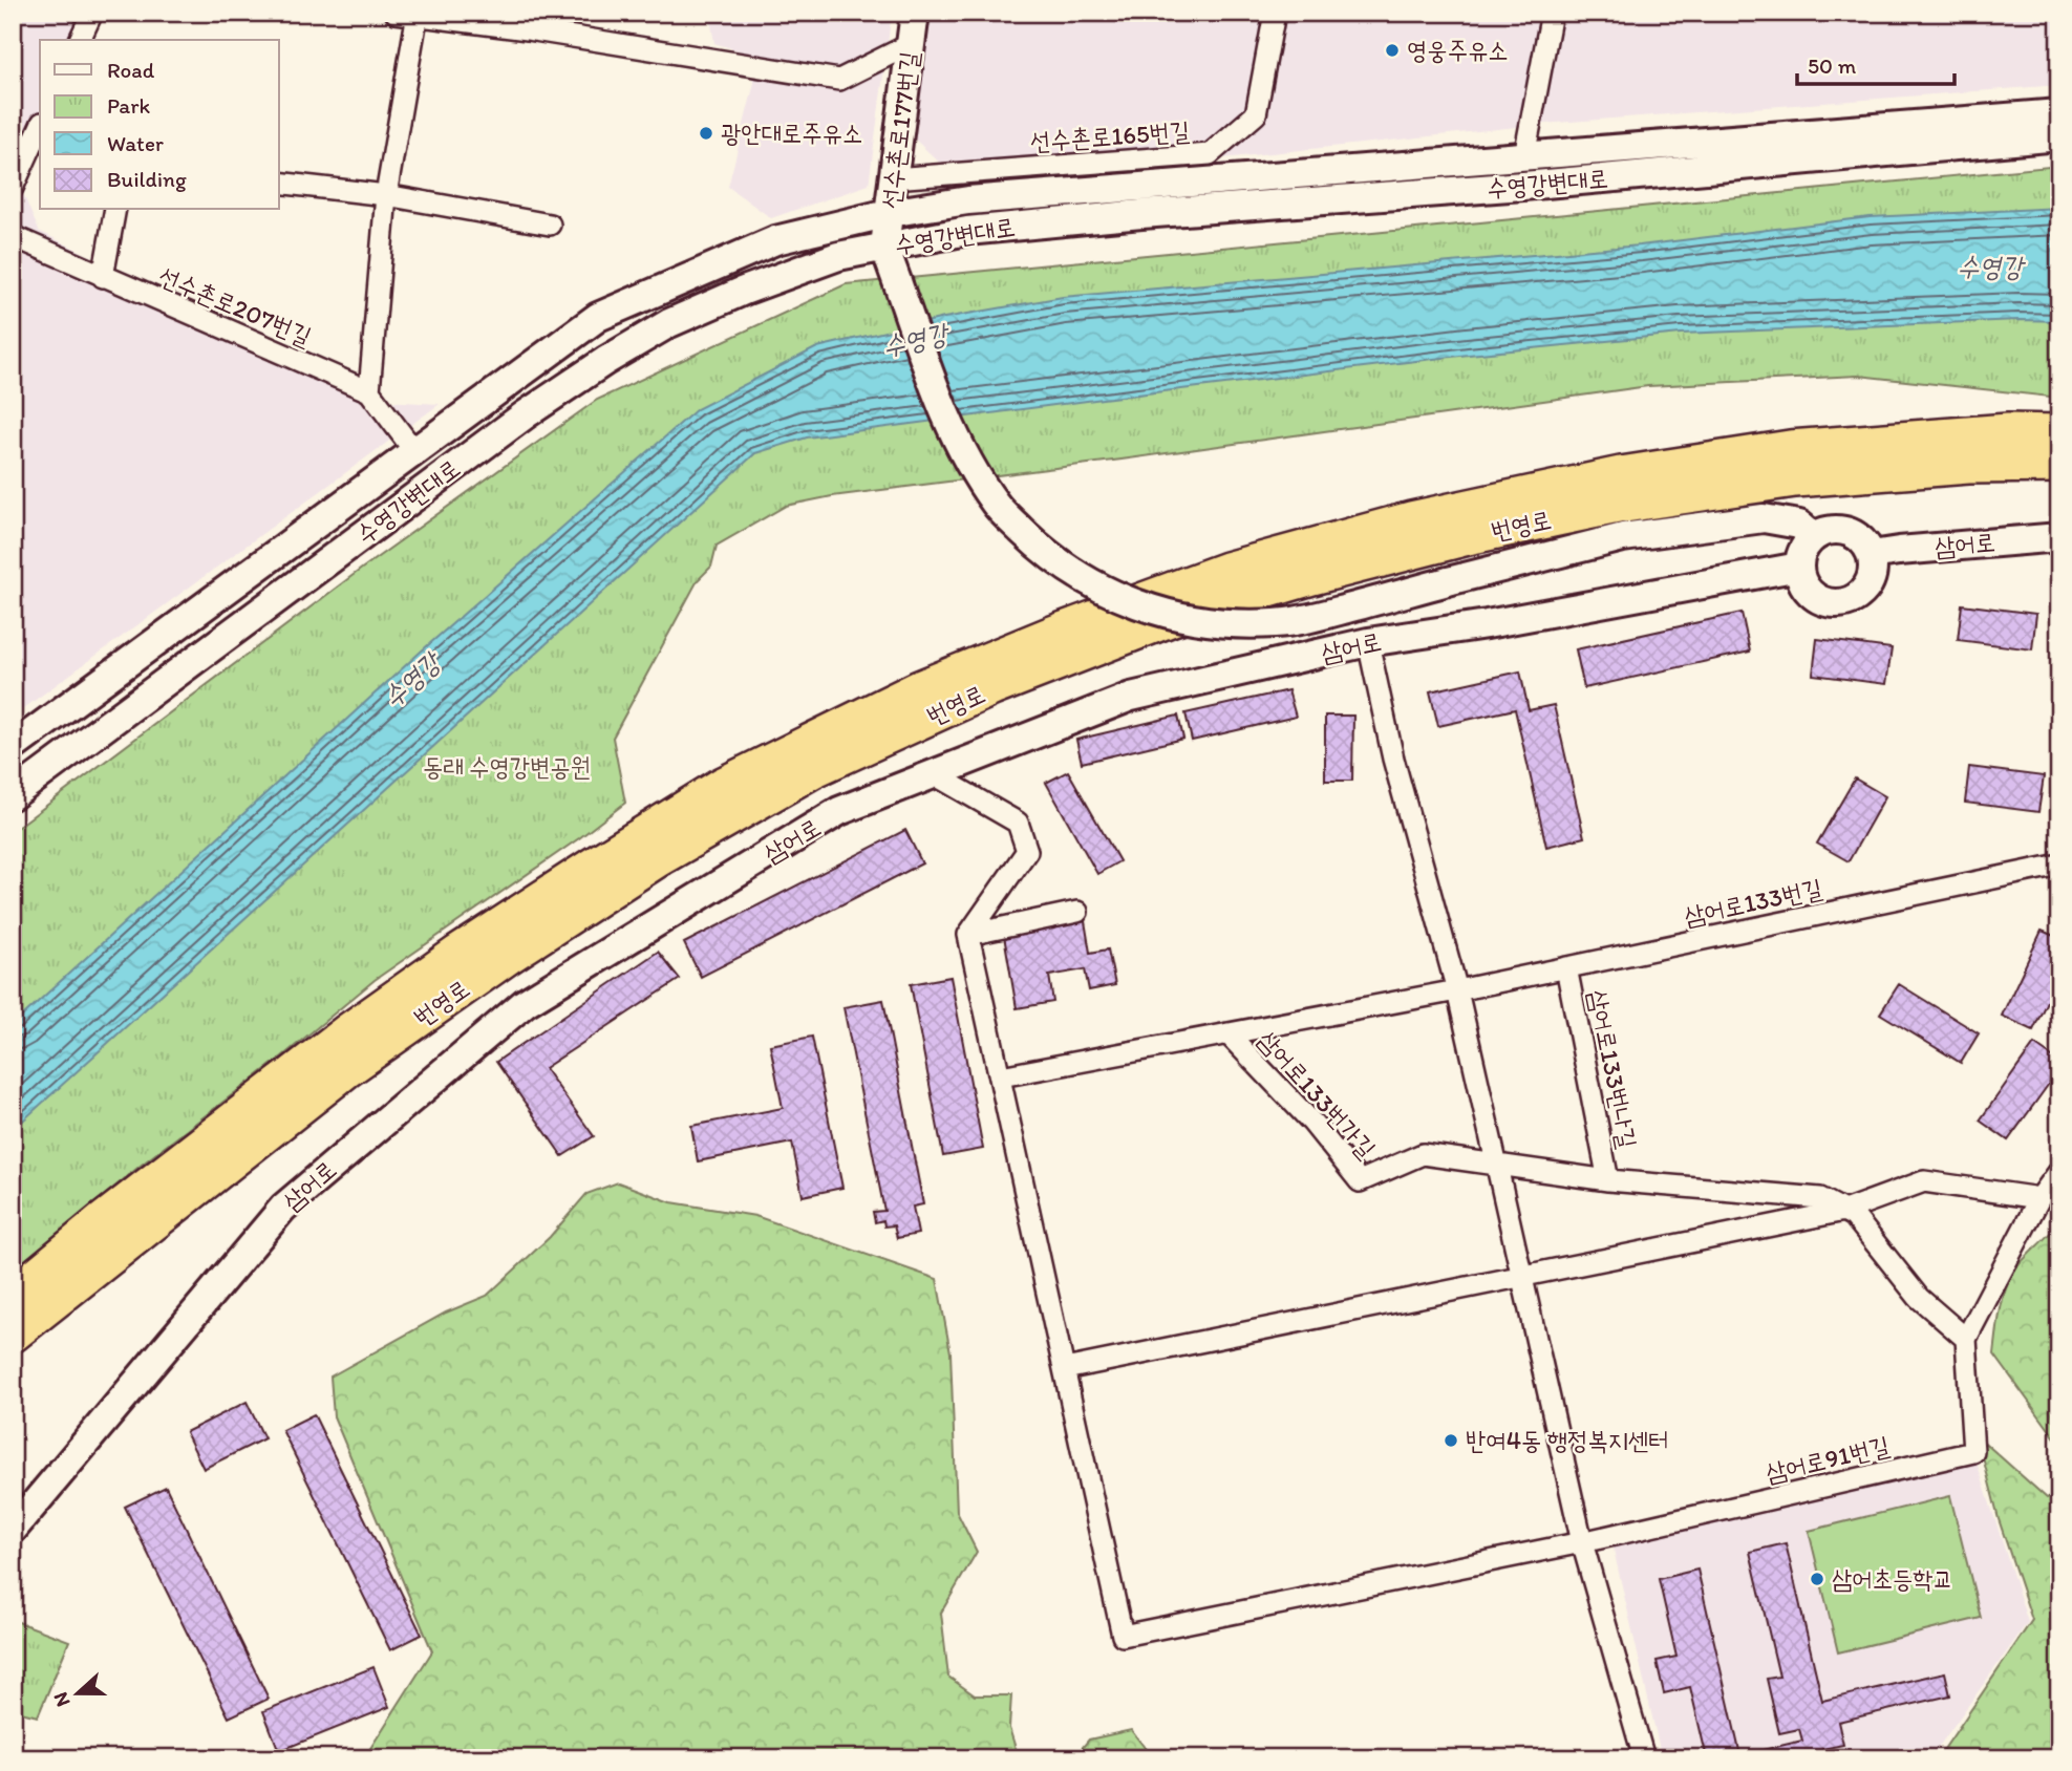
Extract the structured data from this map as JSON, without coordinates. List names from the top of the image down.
{
  "streets": {
    "highway": ["번영로"],
    "main road": ["선수촌로177번길", "수영강변대로", "삼어로"],
    "street": [
      "선수촌로165번길",
      "선수촌로207번길",
      "삼어로133번길",
      "삼어로133번나길",
      "삼어로133번가길",
      "삼어로91번길"
    ]
  },
  "crossings": [
    ["선수촌로177번길", "선수촌로165번길"],
    ["선수촌로177번길", "수영강변대로"],
    ["수영강변대로", "선수촌로207번길"],
    ["삼어로133번길", "삼어로133번나길"],
    ["삼어로133번길", "삼어로133번가길"]
  ],
  "water": ["수영강"],
  "parks": ["동래 수영강변공원"],
  "places": [
    "영웅주유소",
    "광안대로주유소",
    "반여4동 행정복지센터",
    "삼어초등학교"
  ],
  "legend": [
    "Road",
    "Park",
    "Water",
    "Building"
  ],
  "scale_bar": "50 m",
  "north": "left"
}
